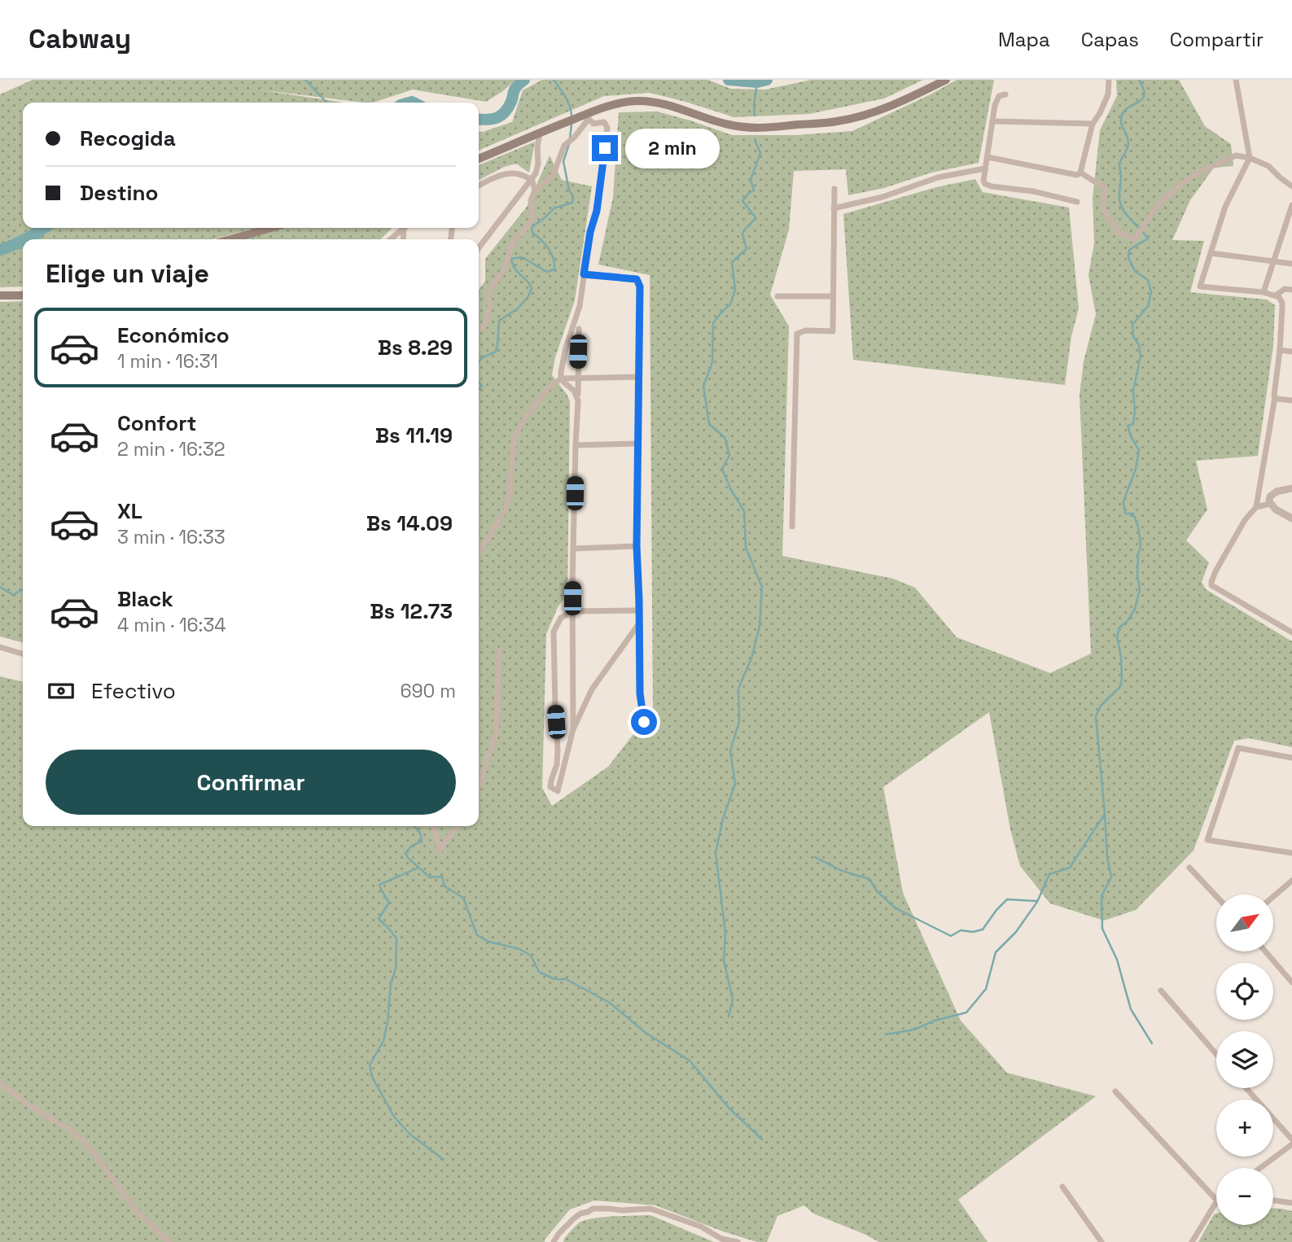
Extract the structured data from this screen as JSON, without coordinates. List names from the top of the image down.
{
  "north": "top right",
  "page": {
    "header": "Cabway",
    "nav": ["Mapa", "Capas", "Compartir"],
    "banner": ["Recogida", "Destino"],
    "bubble": "2 min",
    "heading": "Elige un viaje",
    "list": [
      {
        "name": "Económico",
        "note": "1 min · 16:31",
        "value": "Bs 8.29"
      },
      {
        "name": "Confort",
        "note": "2 min · 16:32",
        "value": "Bs 11.19"
      },
      {
        "name": "XL",
        "note": "3 min · 16:33",
        "value": "Bs 14.09"
      },
      {
        "name": "Black",
        "note": "4 min · 16:34",
        "value": "Bs 12.73"
      }
    ],
    "pay": ["Efectivo", "690 m"],
    "buttons": "Confirmar",
    "map_buttons": ["+", "−"]
  }
}
